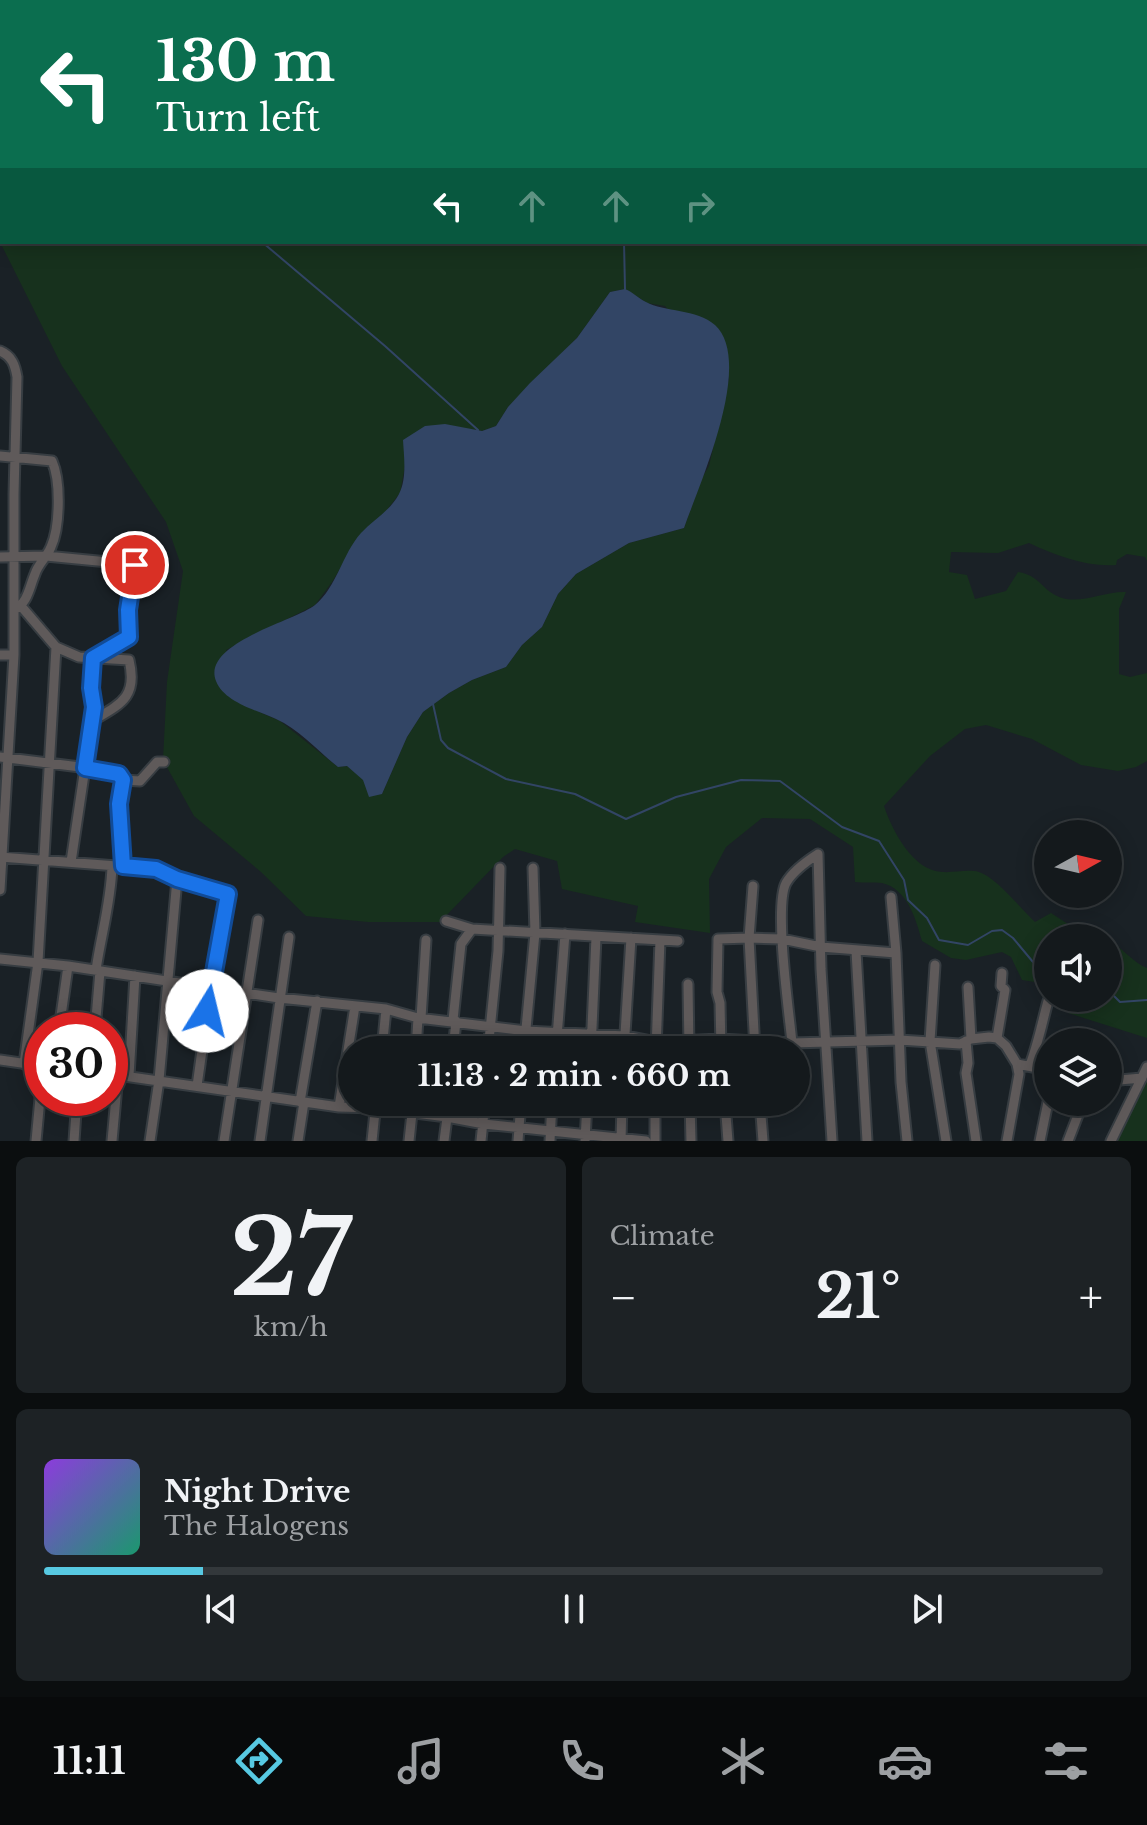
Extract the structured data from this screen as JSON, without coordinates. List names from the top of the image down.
{
  "north": "right",
  "page": {
    "turn": ["130 m", "Turn left"],
    "limit": "30",
    "trip": "11:13 · 2 min · 660 m",
    "tile": [
      ["27", "km/h"],
      "Climate"
    ],
    "heat": ["−", "21°", "+"],
    "song": ["Night Drive", "The Halogens"],
    "tabs": "11:11"
  }
}
